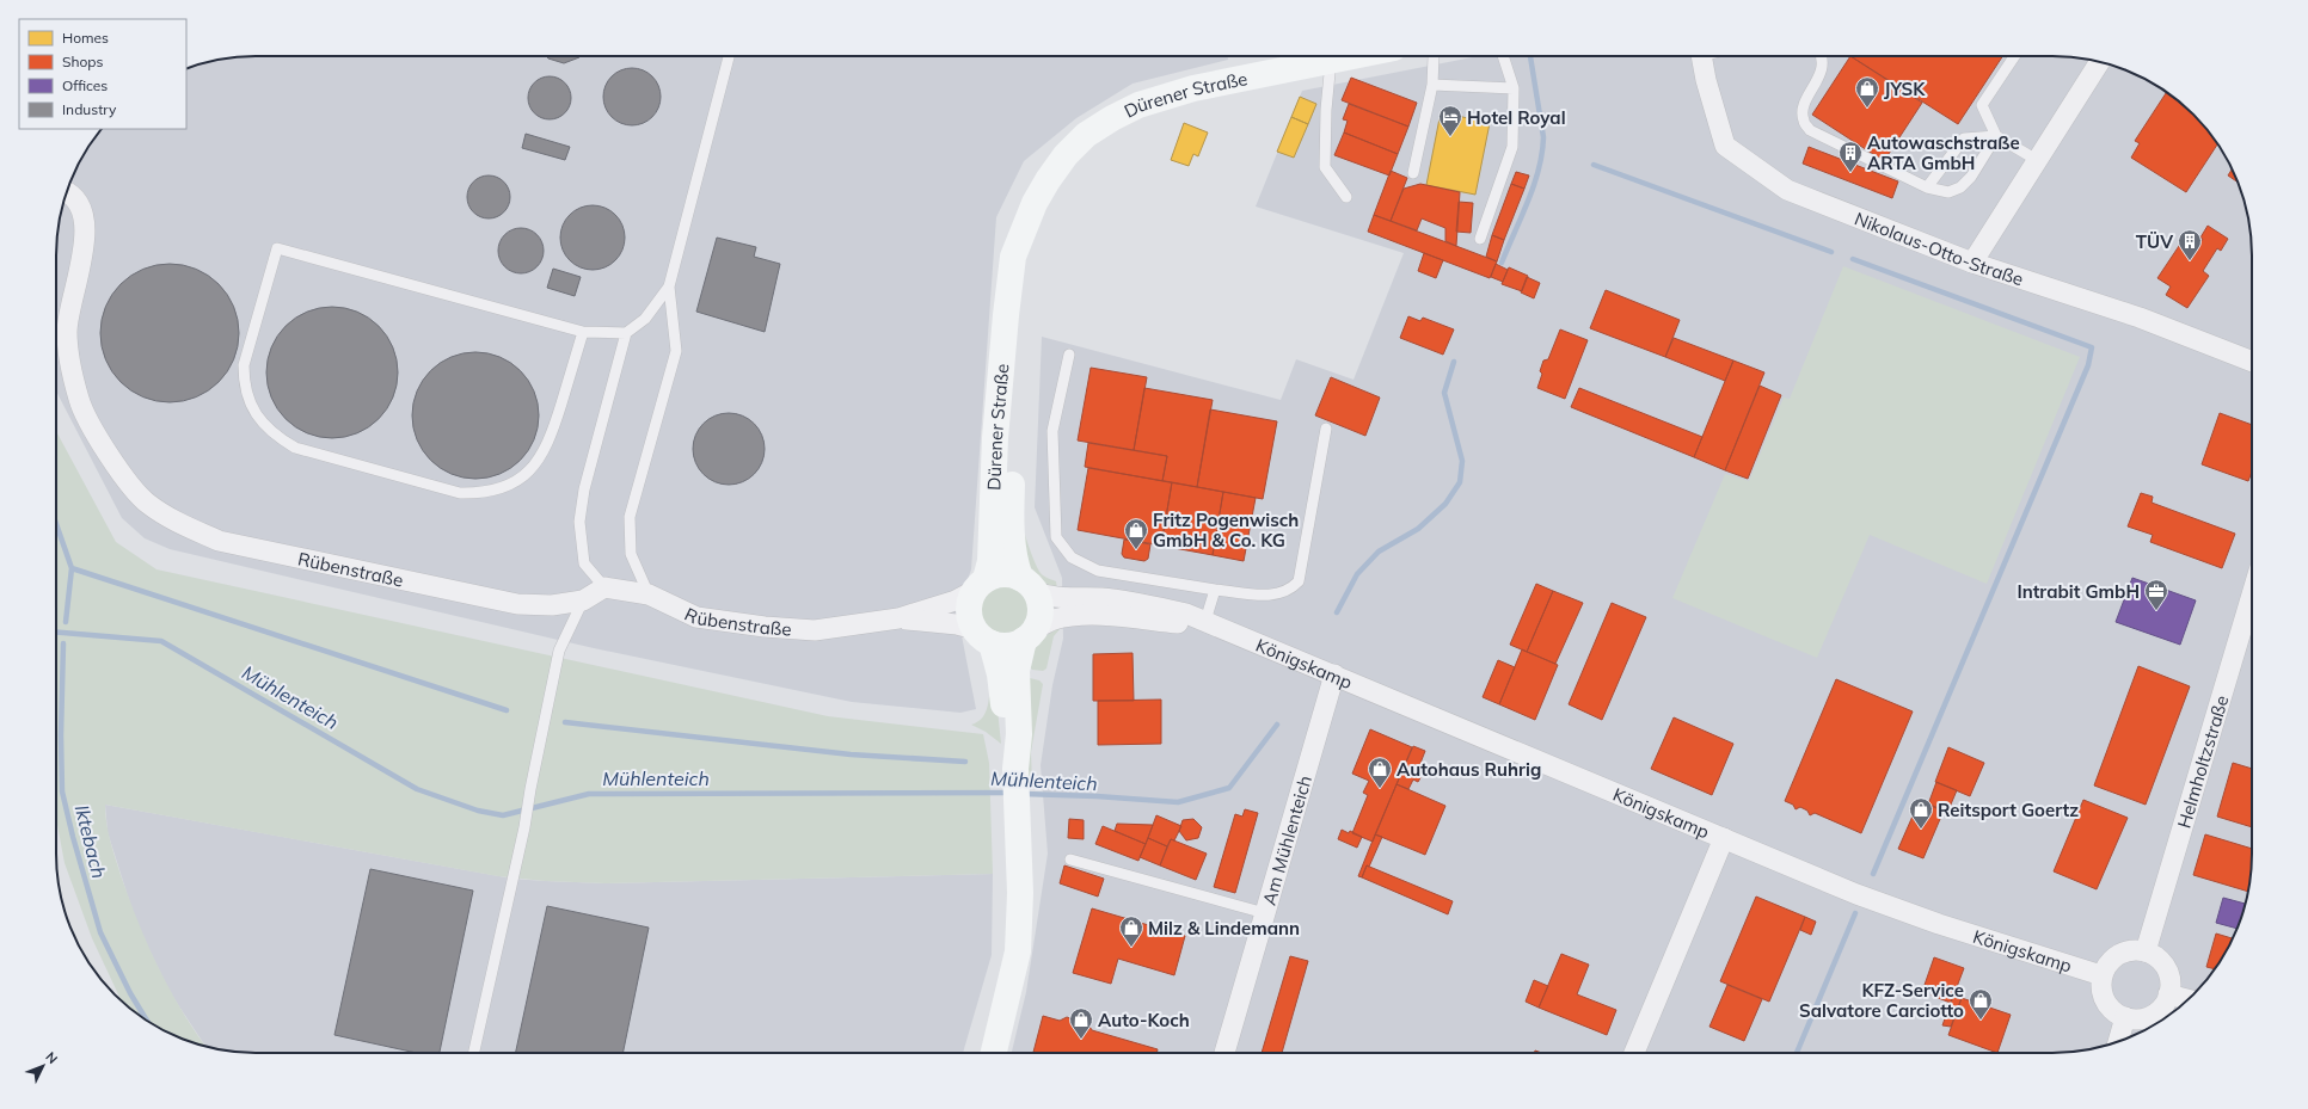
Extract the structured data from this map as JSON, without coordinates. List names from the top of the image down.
{
  "streets": {
    "main road": ["Dürener Straße"],
    "street": [
      "Nikolaus-Otto-Straße",
      "Rübenstraße",
      "Königskamp",
      "Helmholtzstraße",
      "Am Mühlenteich"
    ]
  },
  "crossings": [
    ["Dürener Straße", "Rübenstraße"],
    ["Dürener Straße", "Königskamp"],
    ["Rübenstraße", "Königskamp"],
    ["Königskamp", "Helmholtzstraße"],
    ["Königskamp", "Am Mühlenteich"]
  ],
  "water": ["Mühlenteich", "Iktebach"],
  "places": {
    "shop": [
      "JYSK",
      "Fritz Pogenwisch GmbH & Co. KG",
      "Autohaus Ruhrig",
      "Reitsport Goertz",
      "Milz & Lindemann",
      "KFZ-Service Salvatore Carciotto",
      "Auto-Koch"
    ],
    "hotel": ["Hotel Royal"],
    "building": ["Autowaschstraße ARTA GmbH", "TÜV"],
    "office": ["Intrabit GmbH"]
  },
  "legend": [
    "Homes",
    "Shops",
    "Offices",
    "Industry"
  ],
  "north": "top right"
}
